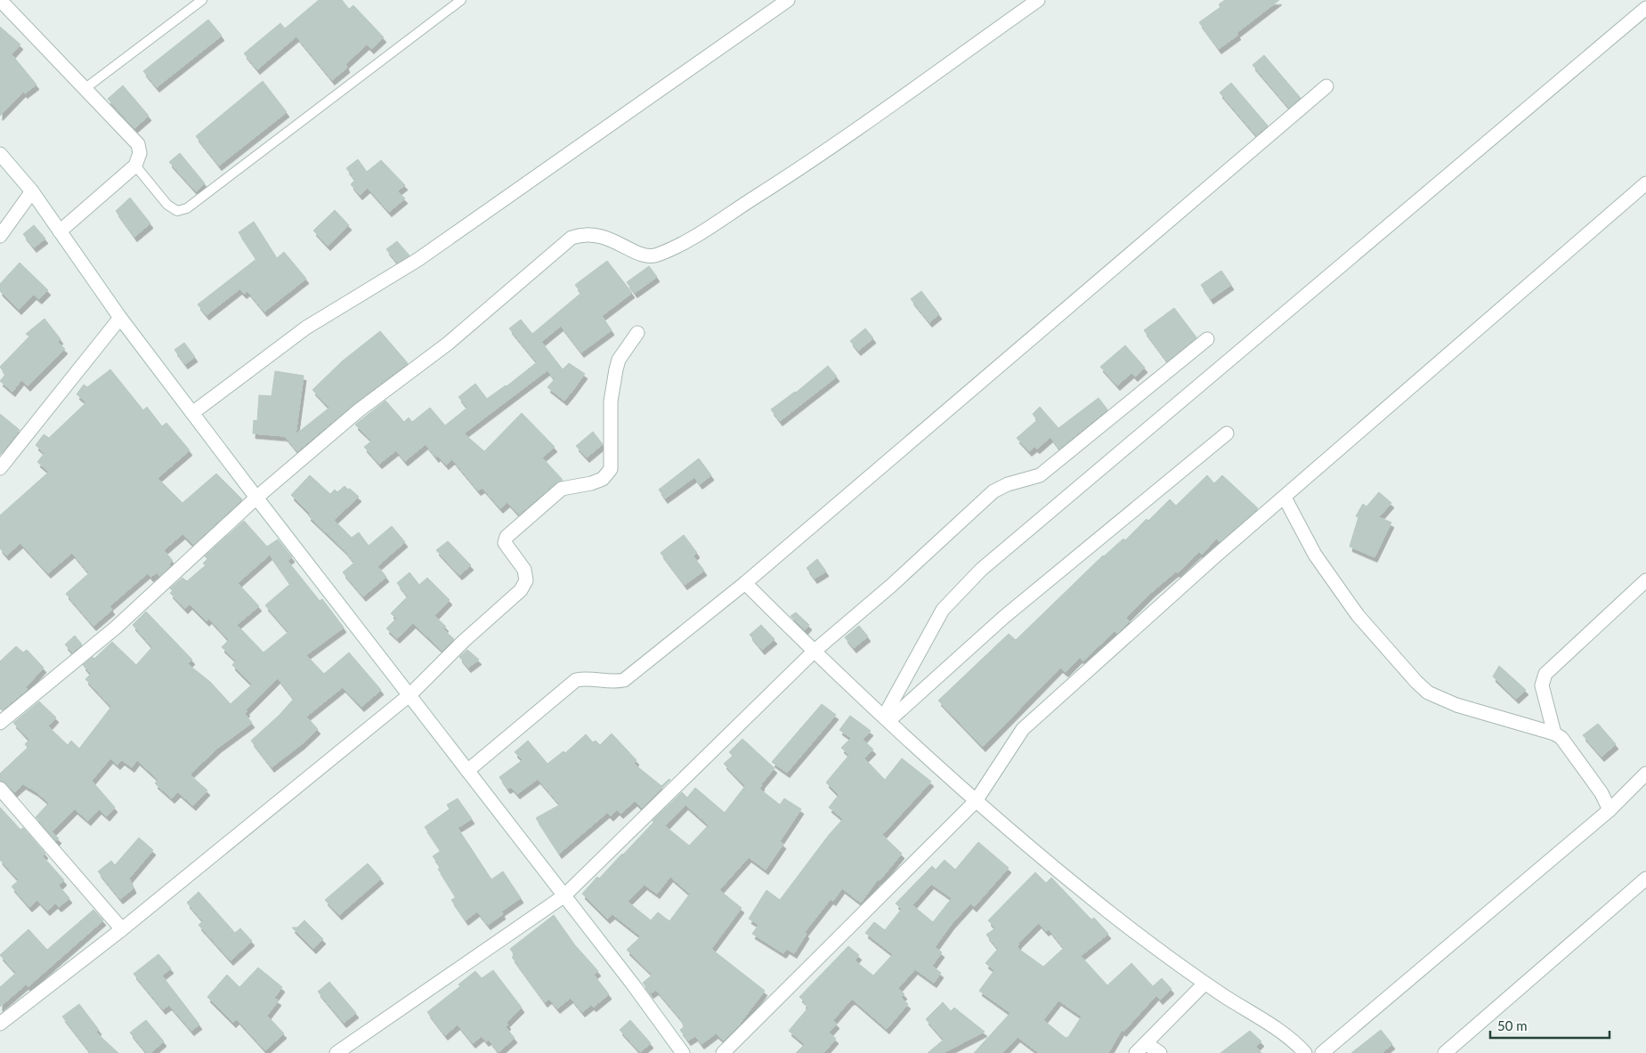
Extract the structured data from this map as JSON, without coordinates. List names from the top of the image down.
{
  "scale_bar": "50 m"
}
